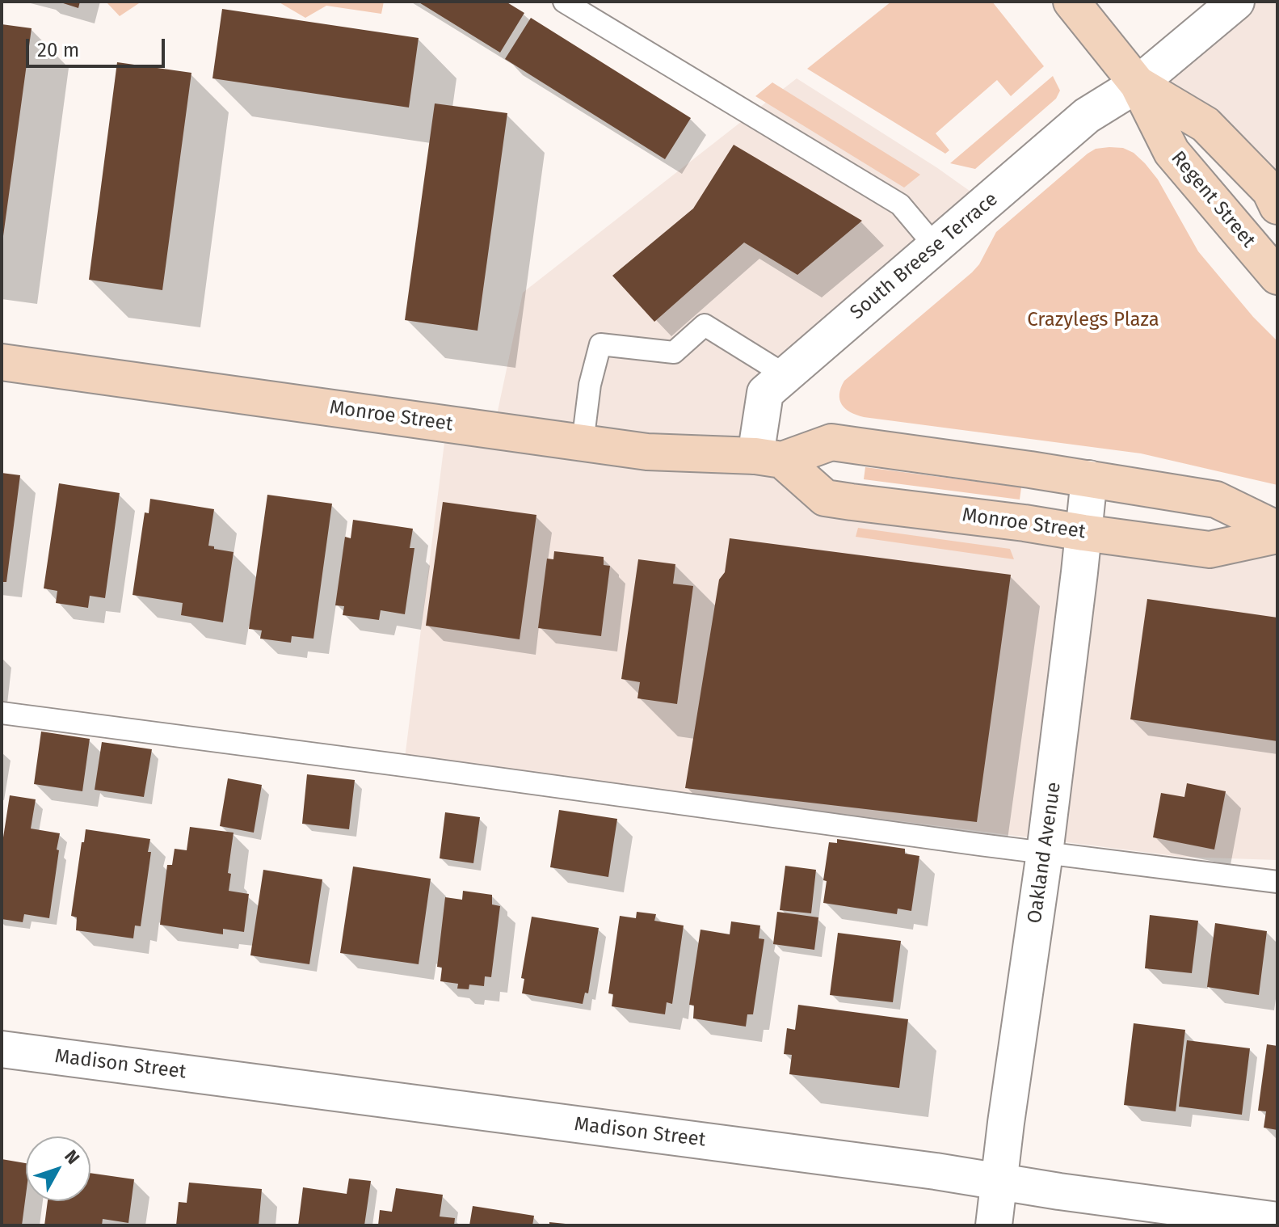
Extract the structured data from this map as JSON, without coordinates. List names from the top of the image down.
{
  "streets": {
    "main road": ["Regent Street", "Monroe Street"],
    "street": ["South Breese Terrace", "Oakland Avenue", "Madison Street"]
  },
  "crossings": [
    ["Regent Street", "South Breese Terrace"],
    ["South Breese Terrace", "Monroe Street"],
    ["Monroe Street", "Oakland Avenue"],
    ["Oakland Avenue", "Madison Street"]
  ],
  "parks": ["Crazylegs Plaza"],
  "scale_bar": "20 m",
  "north": "top right"
}
